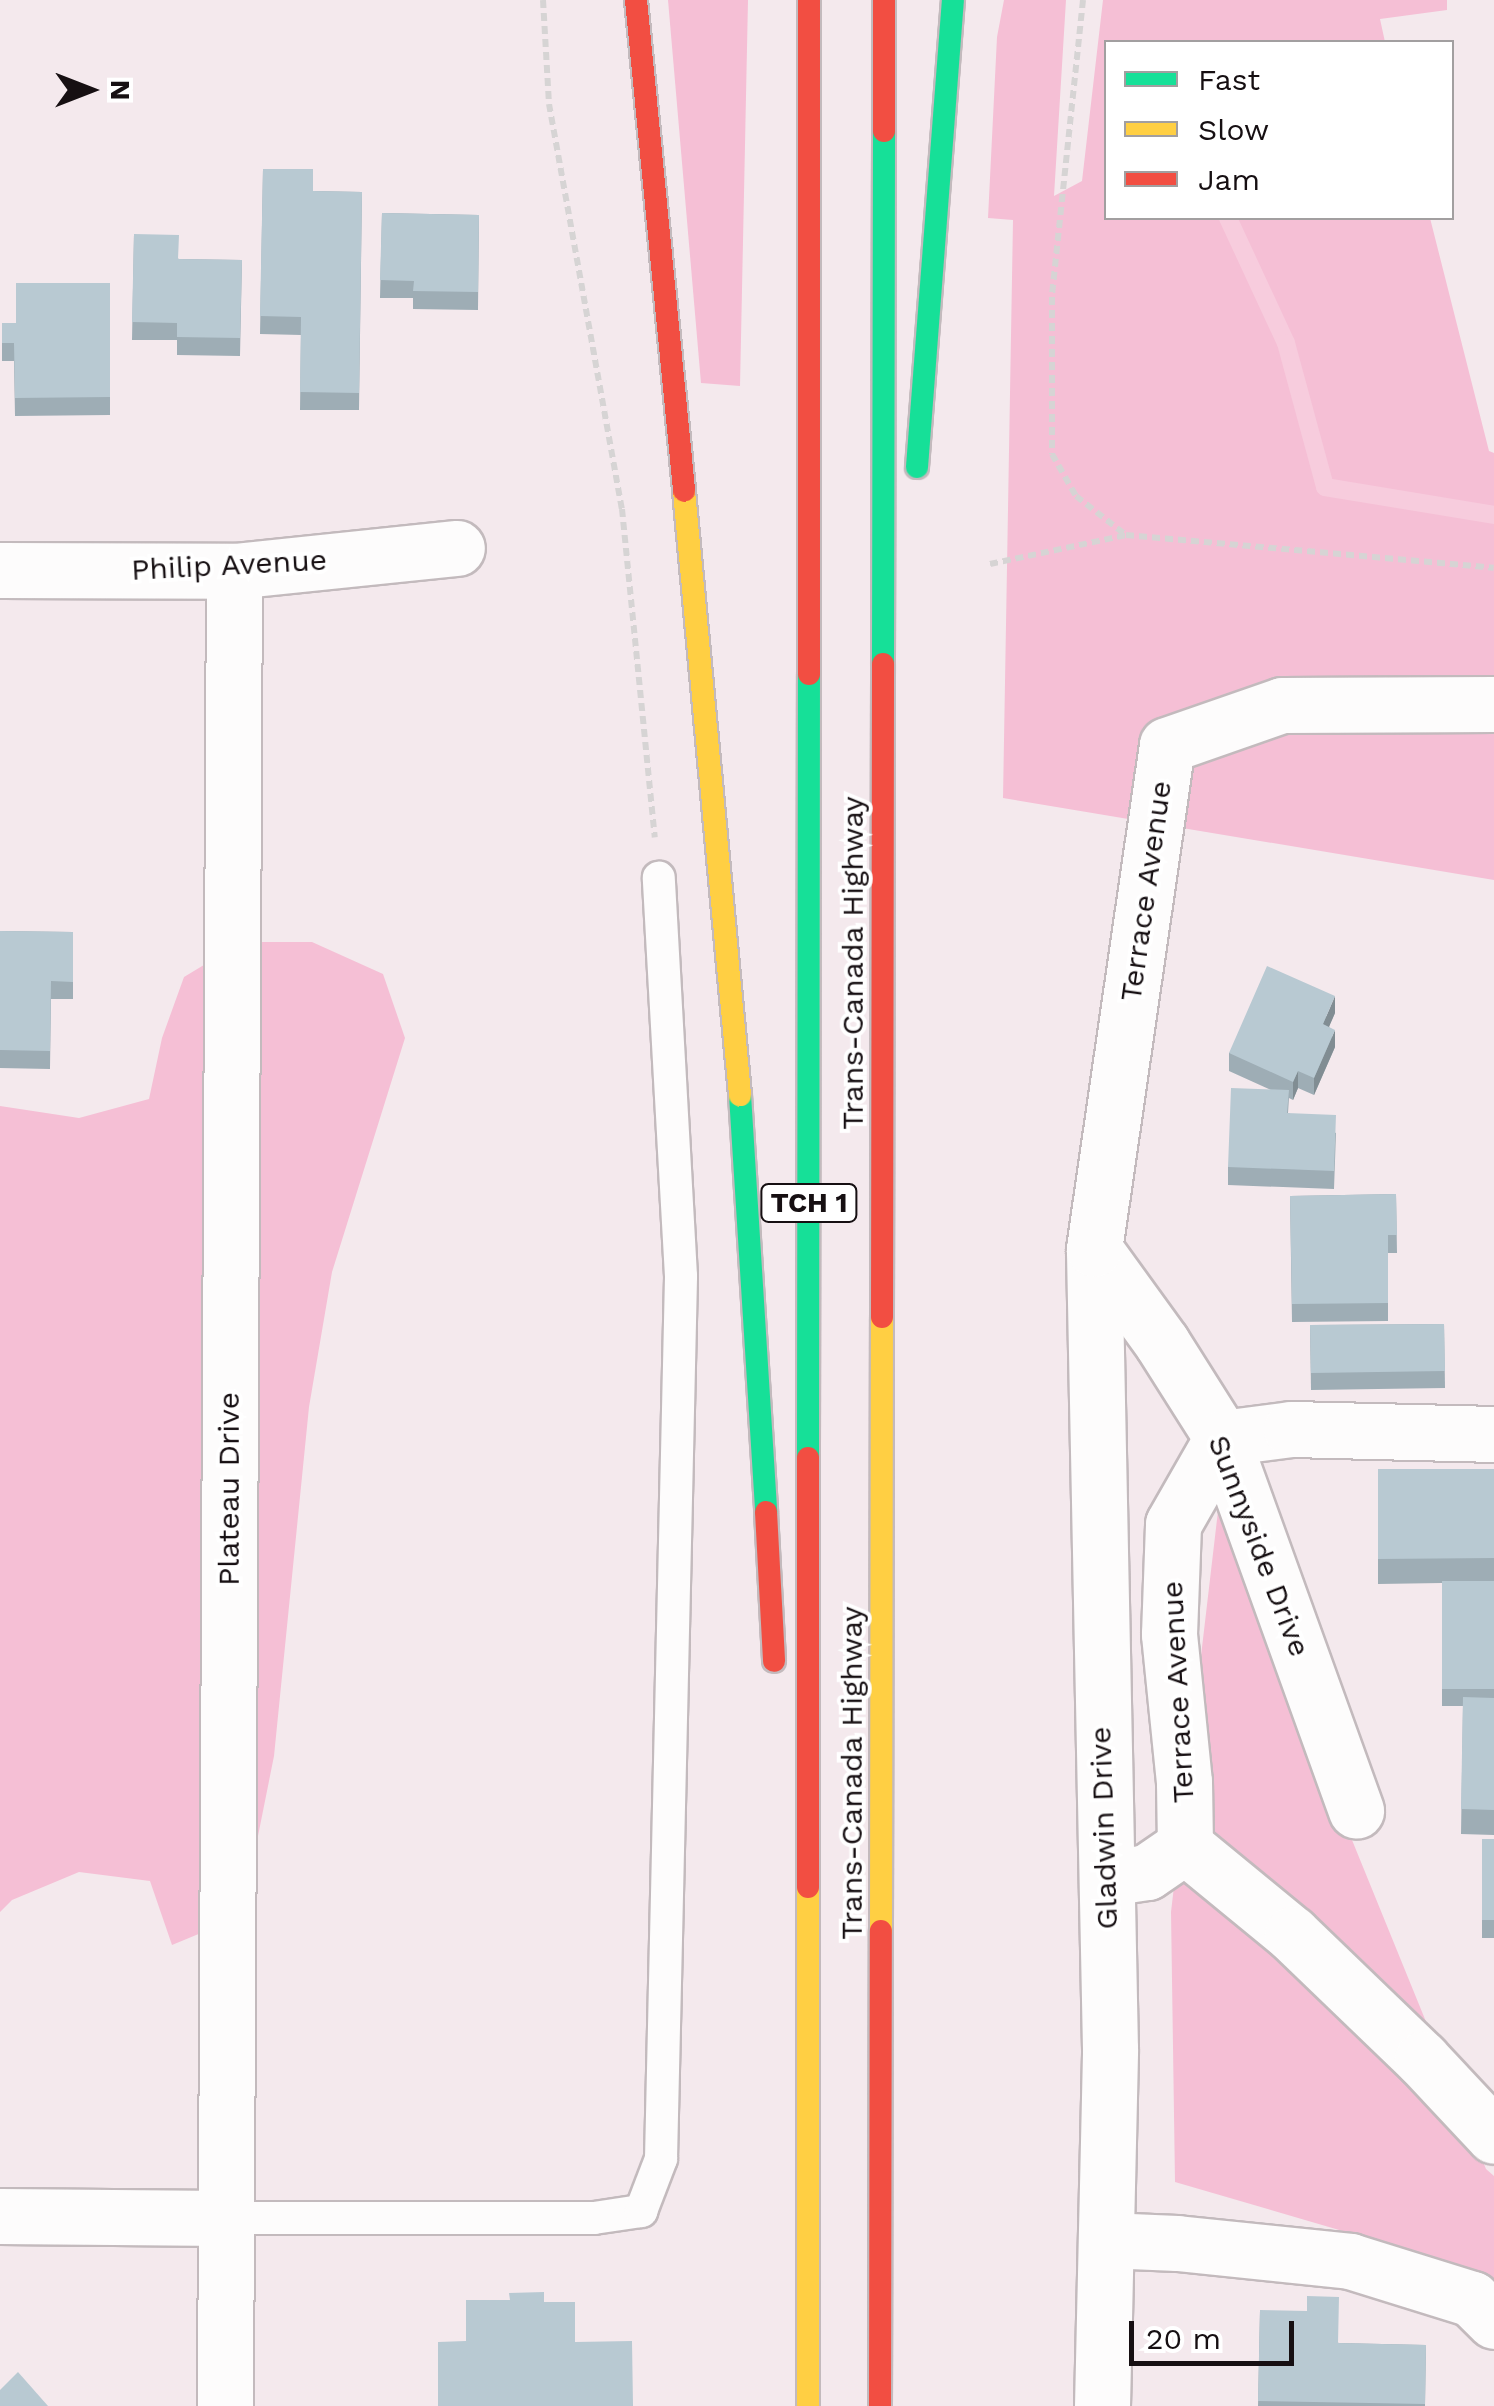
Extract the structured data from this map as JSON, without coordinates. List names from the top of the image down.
{
  "streets": {
    "highway": ["Trans-Canada Highway", "TCH 1"],
    "street": [
      "Philip Avenue",
      "Terrace Avenue",
      "Plateau Drive",
      "Sunnyside Drive",
      "Gladwin Drive"
    ]
  },
  "crossings": [
    ["Philip Avenue", "Plateau Drive"],
    ["Terrace Avenue", "Sunnyside Drive"],
    ["Terrace Avenue", "Gladwin Drive"],
    ["Sunnyside Drive", "Gladwin Drive"]
  ],
  "legend": ["Fast", "Slow", "Jam"],
  "scale_bar": "20 m",
  "north": "right"
}
